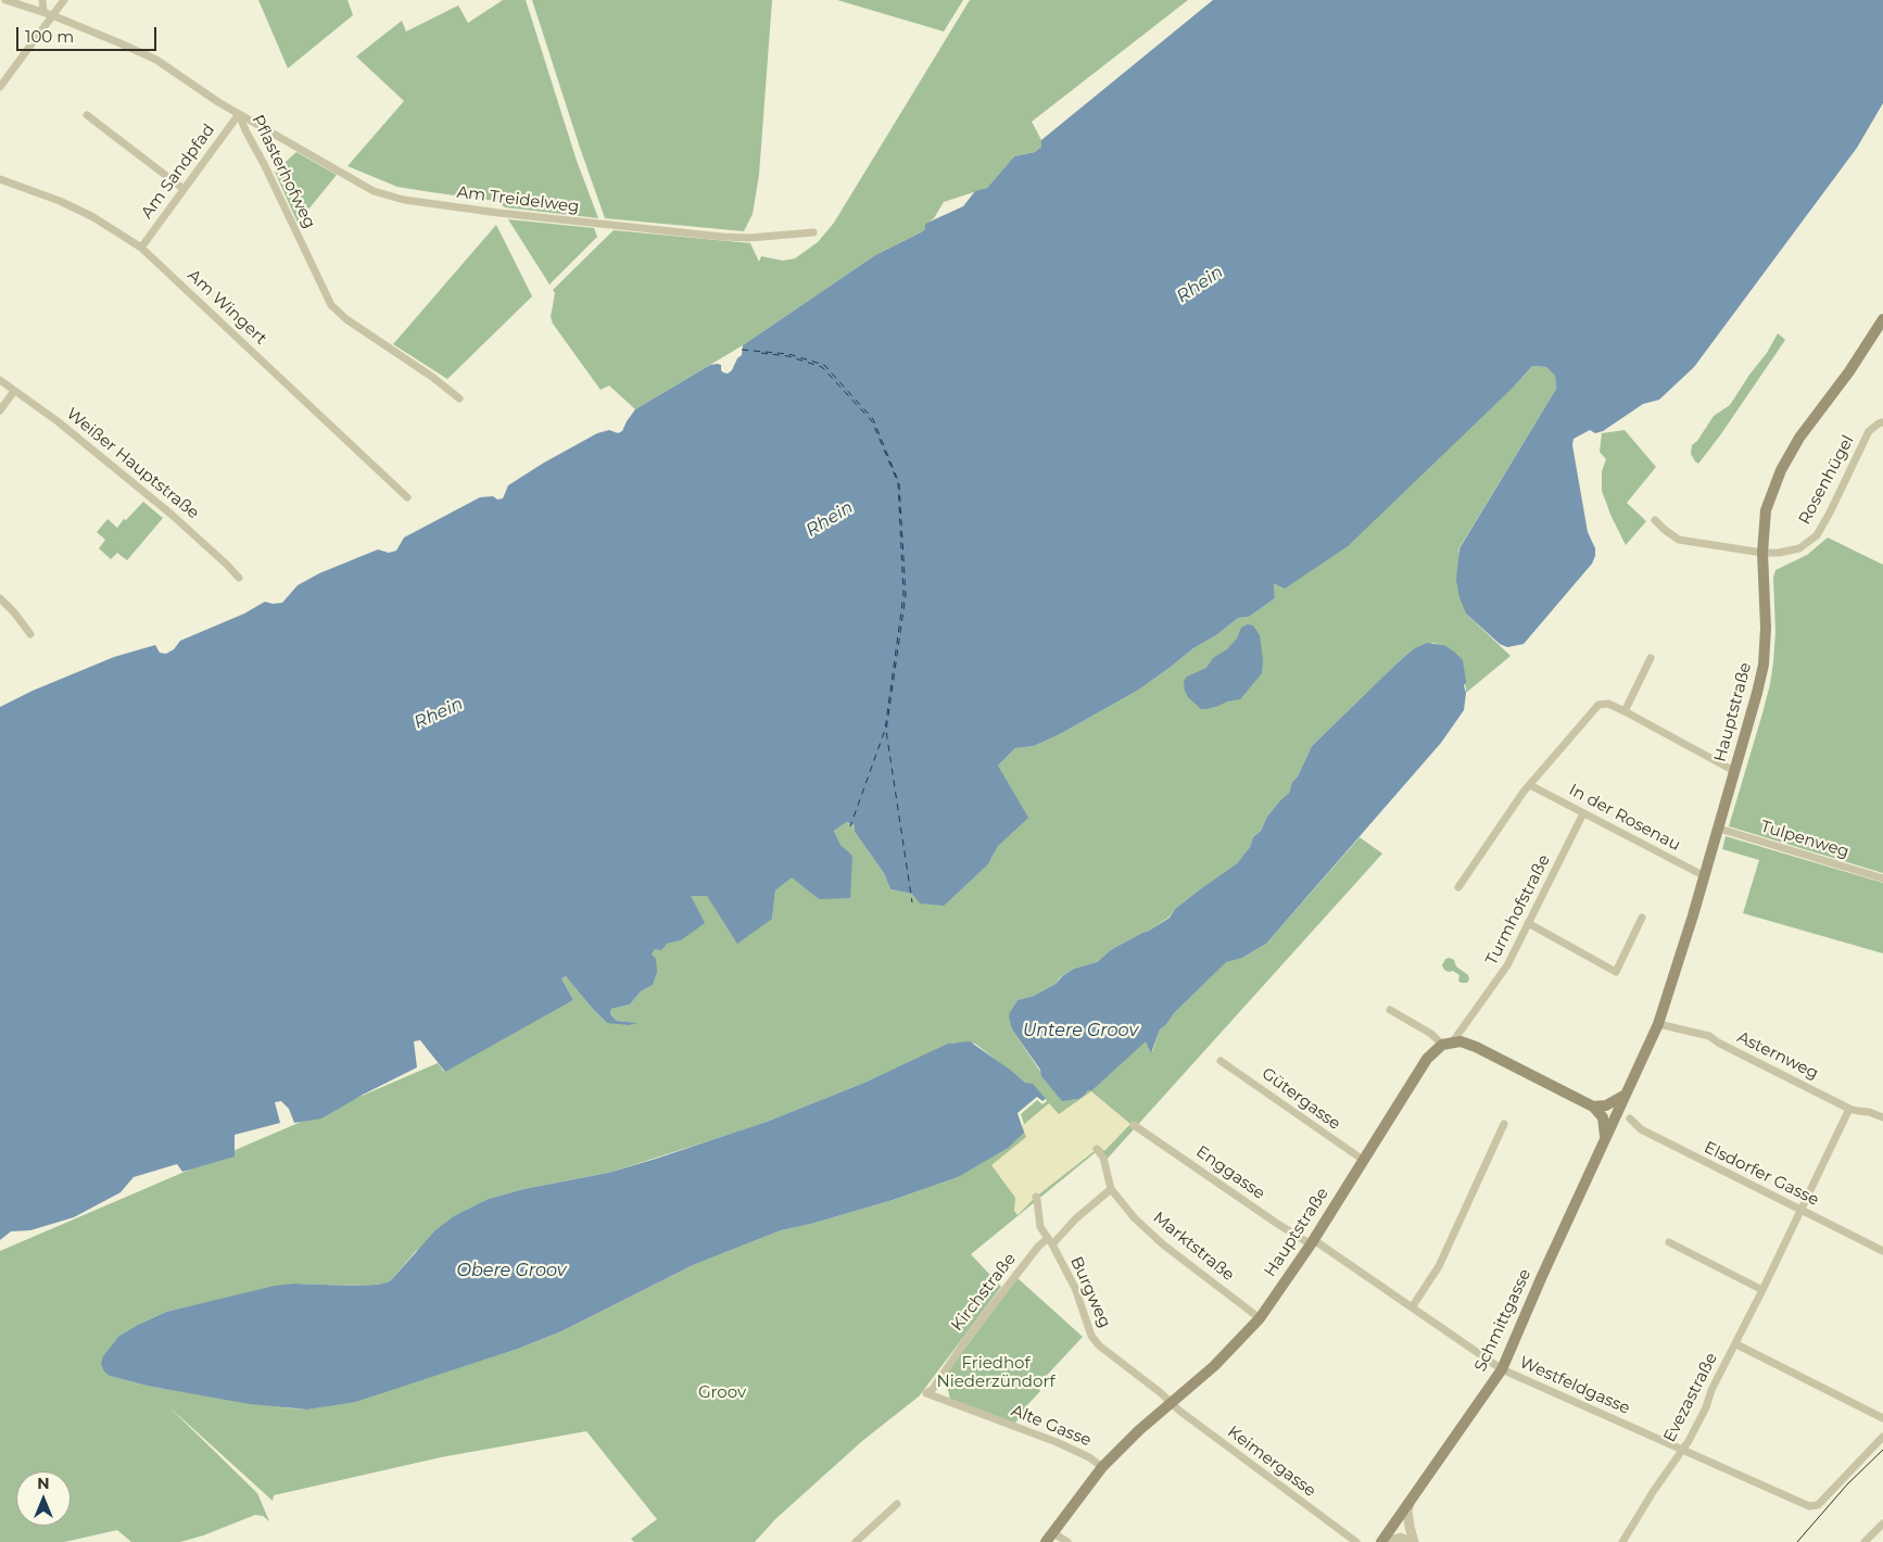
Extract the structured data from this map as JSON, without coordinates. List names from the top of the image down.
{
  "streets": {
    "main road": ["Hauptstraße", "Schmittgasse"],
    "street": [
      "Am Sandpfad",
      "Pflasterhofweg",
      "Am Treidelweg",
      "Am Wingert",
      "Weißer Hauptstraße",
      "Rosenhügel",
      "In der Rosenau",
      "Tulpenweg",
      "Turmhofstraße",
      "Asternweg",
      "Gütergasse",
      "Enggasse",
      "Elsdorfer Gasse",
      "Marktstraße",
      "Kirchstraße",
      "Burgweg",
      "Westfeldgasse",
      "Evezastraße",
      "Alte Gasse",
      "Keimergasse"
    ]
  },
  "crossings": [
    ["Am Sandpfad", "Pflasterhofweg"],
    ["Am Sandpfad", "Am Treidelweg"],
    ["Am Sandpfad", "Am Wingert"],
    ["Pflasterhofweg", "Am Treidelweg"],
    ["Rosenhügel", "Hauptstraße"],
    ["Hauptstraße", "In der Rosenau"],
    ["Hauptstraße", "Tulpenweg"],
    ["Hauptstraße", "Turmhofstraße"],
    ["Hauptstraße", "Asternweg"],
    ["Hauptstraße", "Gütergasse"],
    ["Hauptstraße", "Enggasse"],
    ["Hauptstraße", "Marktstraße"],
    ["Hauptstraße", "Burgweg"],
    ["Hauptstraße", "Schmittgasse"],
    ["Hauptstraße", "Westfeldgasse"],
    ["Hauptstraße", "Alte Gasse"],
    ["Hauptstraße", "Keimergasse"],
    ["In der Rosenau", "Turmhofstraße"],
    ["Asternweg", "Evezastraße"],
    ["Enggasse", "Westfeldgasse"],
    ["Elsdorfer Gasse", "Evezastraße"],
    ["Marktstraße", "Kirchstraße"],
    ["Kirchstraße", "Burgweg"],
    ["Kirchstraße", "Alte Gasse"],
    ["Burgweg", "Keimergasse"],
    ["Schmittgasse", "Westfeldgasse"],
    ["Westfeldgasse", "Evezastraße"]
  ],
  "water": ["Rhein", "Untere Groov", "Obere Groov"],
  "parks": ["Friedhof Niederzündorf", "Groov"],
  "scale_bar": "100 m",
  "north": "top"
}
